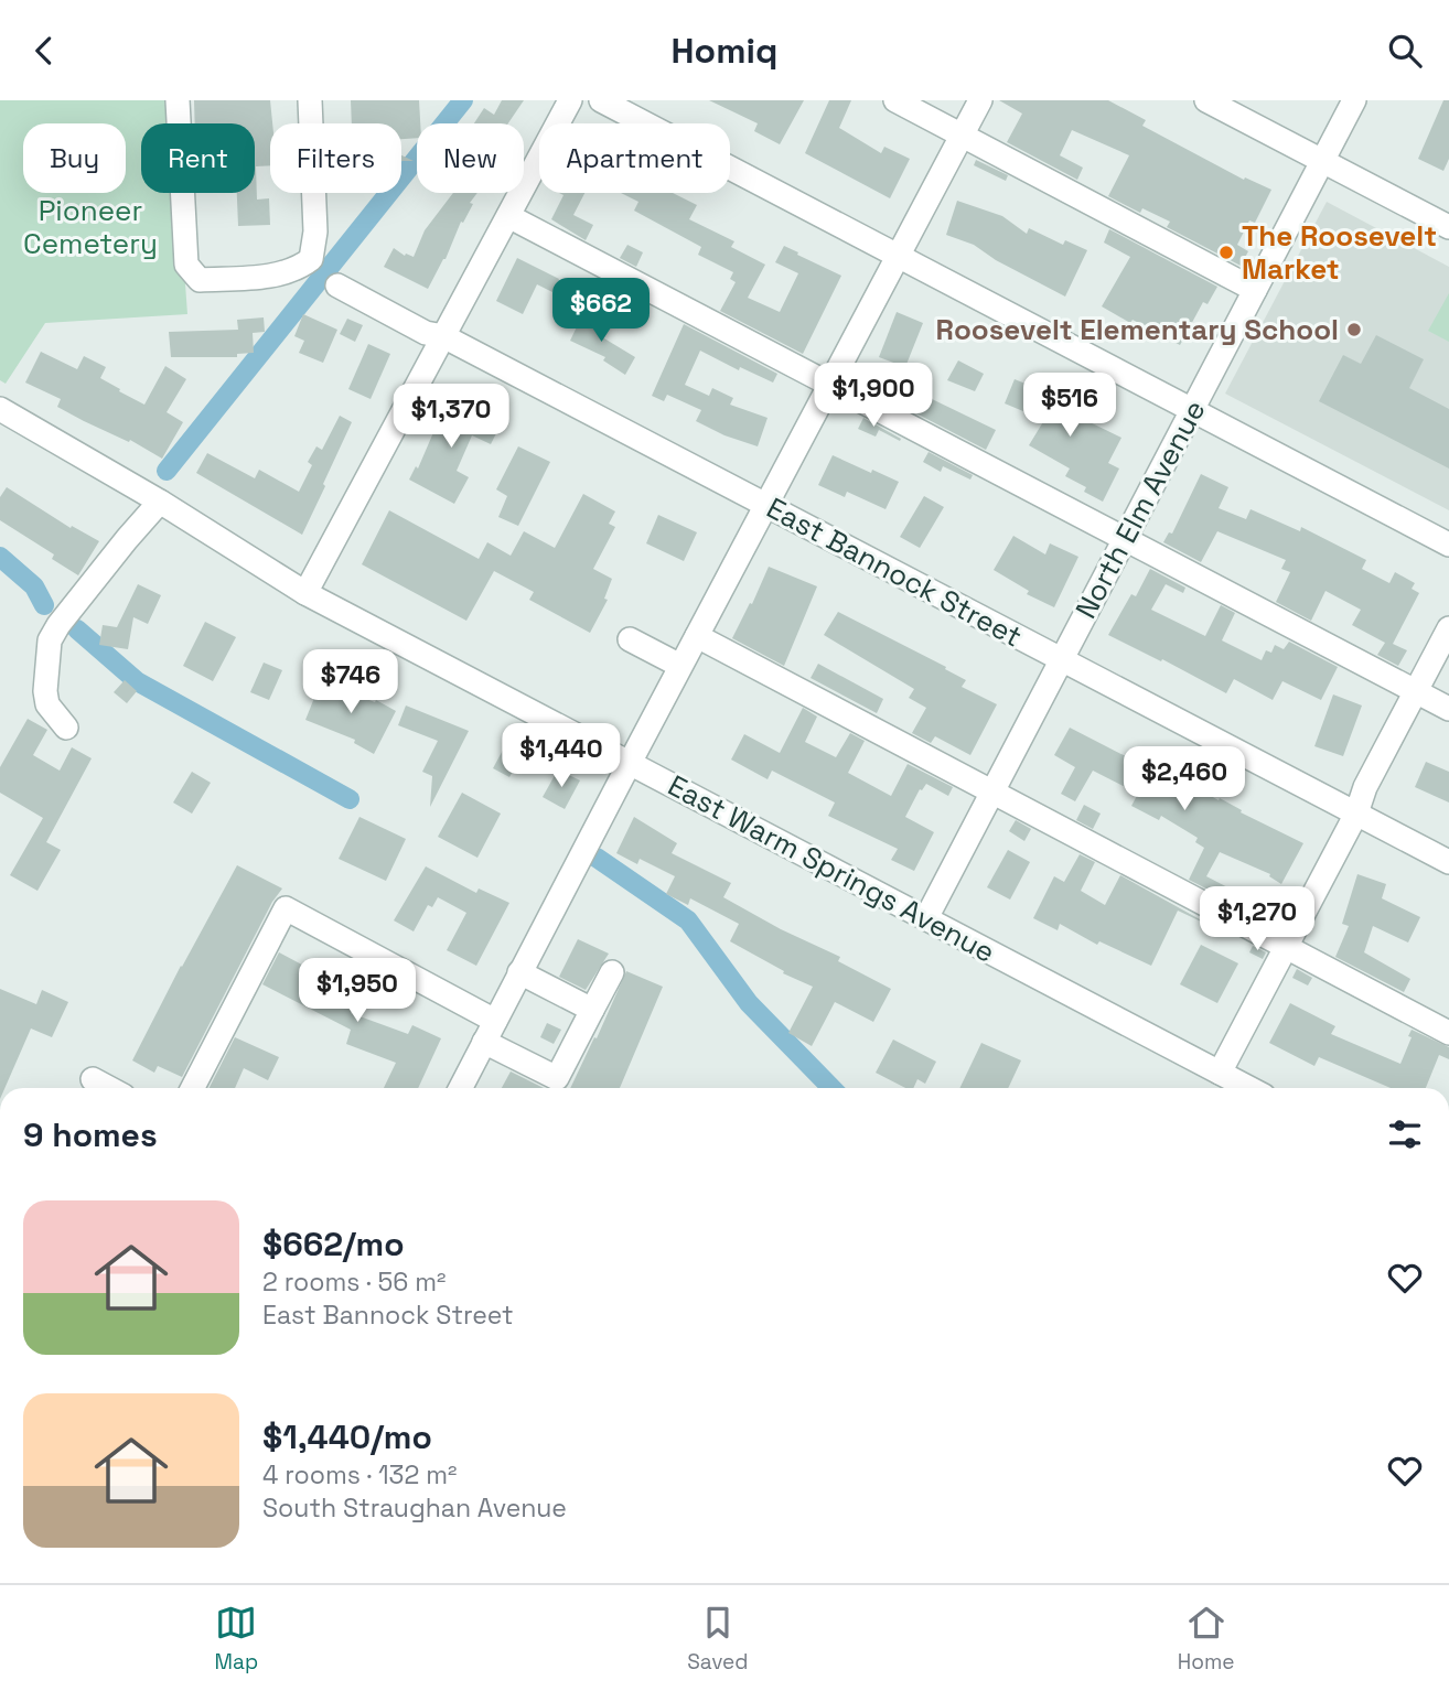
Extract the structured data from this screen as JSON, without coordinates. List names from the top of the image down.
{
  "streets": {
    "street": ["North Elm Avenue", "East Bannock Street", "East Warm Springs Avenue"]
  },
  "crossings": [
    ["North Elm Avenue", "East Bannock Street"],
    ["North Elm Avenue", "East Warm Springs Avenue"]
  ],
  "parks": ["Pioneer Cemetery"],
  "places": ["The Roosevelt Market", "Roosevelt Elementary School"],
  "page": {
    "header": "Homiq",
    "chip": [
      "Buy",
      "Rent",
      "Filters",
      "New",
      "Apartment"
    ],
    "price": [
      "$662",
      "$1,900",
      "$516",
      "$1,370",
      "$746",
      "$1,440",
      "$2,460",
      "$1,270",
      "$1,950"
    ],
    "heading": "9 homes",
    "list": [
      {
        "name": "$662/mo",
        "note": "2 rooms · 56 m² · East Bannock Street"
      },
      {
        "name": "$1,440/mo",
        "note": "4 rooms · 132 m² · South Straughan Avenue"
      }
    ],
    "tabs": ["Map", "Saved", "Home"]
  }
}
